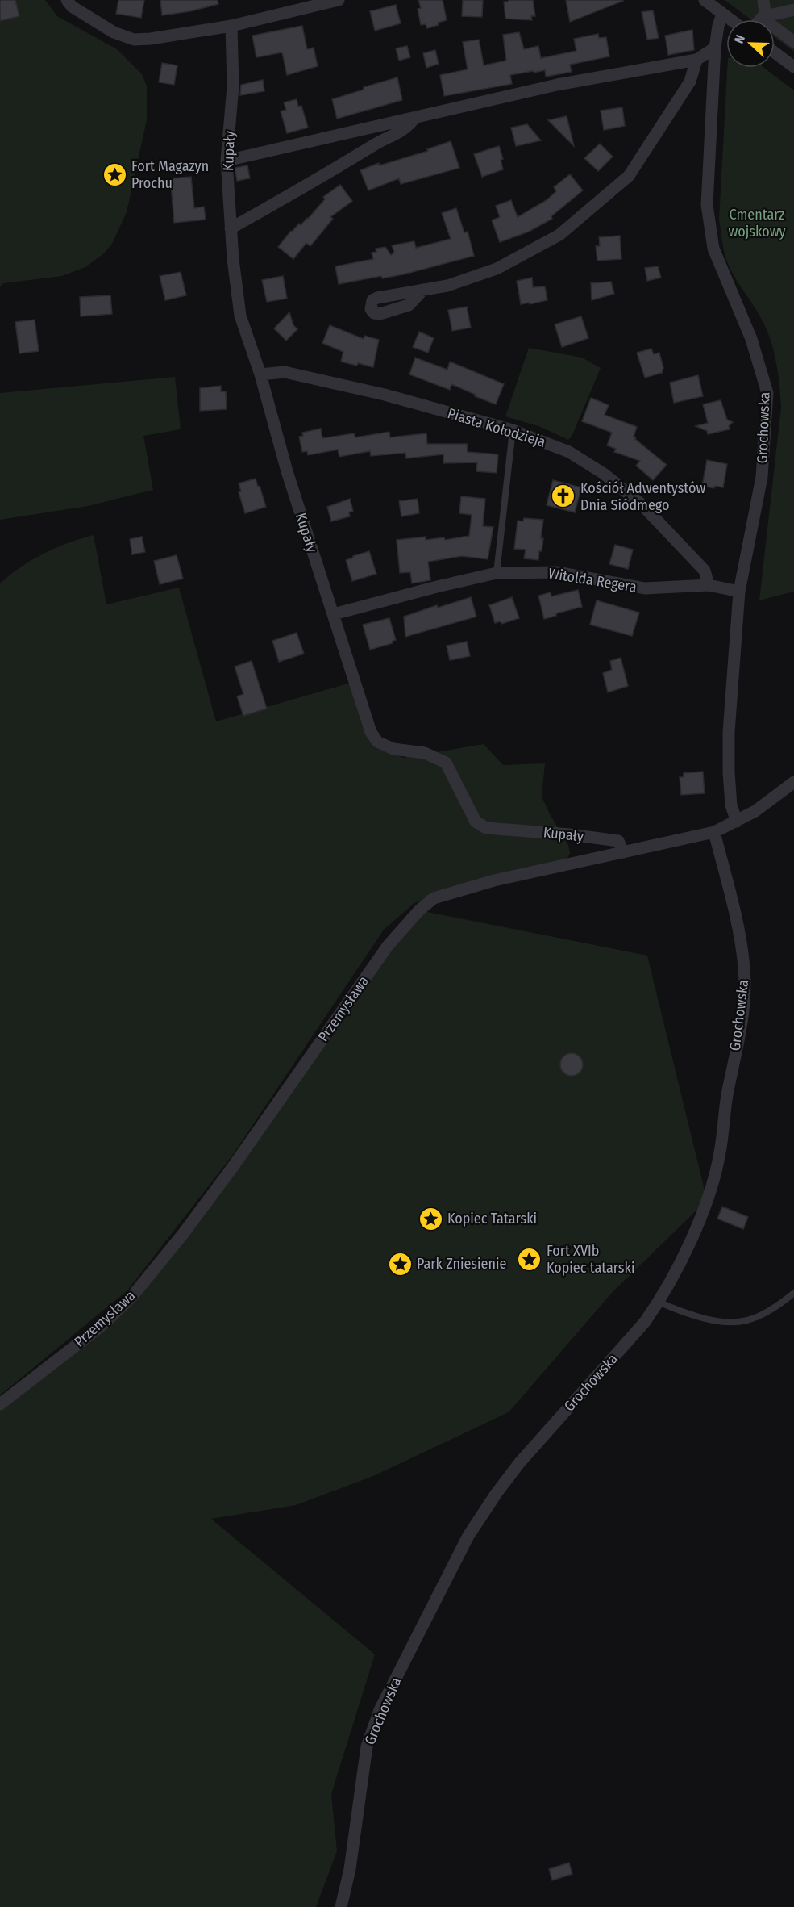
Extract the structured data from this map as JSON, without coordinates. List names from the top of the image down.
{
  "streets": {
    "street": [
      "Kupały",
      "Piasta Kołodzieja",
      "Grochowska",
      "Witolda Regera",
      "Przemysława"
    ]
  },
  "crossings": [
    ["Kupały", "Piasta Kołodzieja"],
    ["Kupały", "Witolda Regera"],
    ["Kupały", "Przemysława"],
    ["Piasta Kołodzieja", "Witolda Regera"],
    ["Grochowska", "Witolda Regera"],
    ["Grochowska", "Przemysława"]
  ],
  "parks": ["Cmentarz wojskowy"],
  "places": {
    "place": [
      "Fort Magazyn Prochu",
      "Kopiec Tatarski",
      "Fort XVIb Kopiec tatarski",
      "Park Zniesienie"
    ],
    "church": ["Kościół Adwentystów Dnia Siódmego"]
  },
  "north": "left"
}
